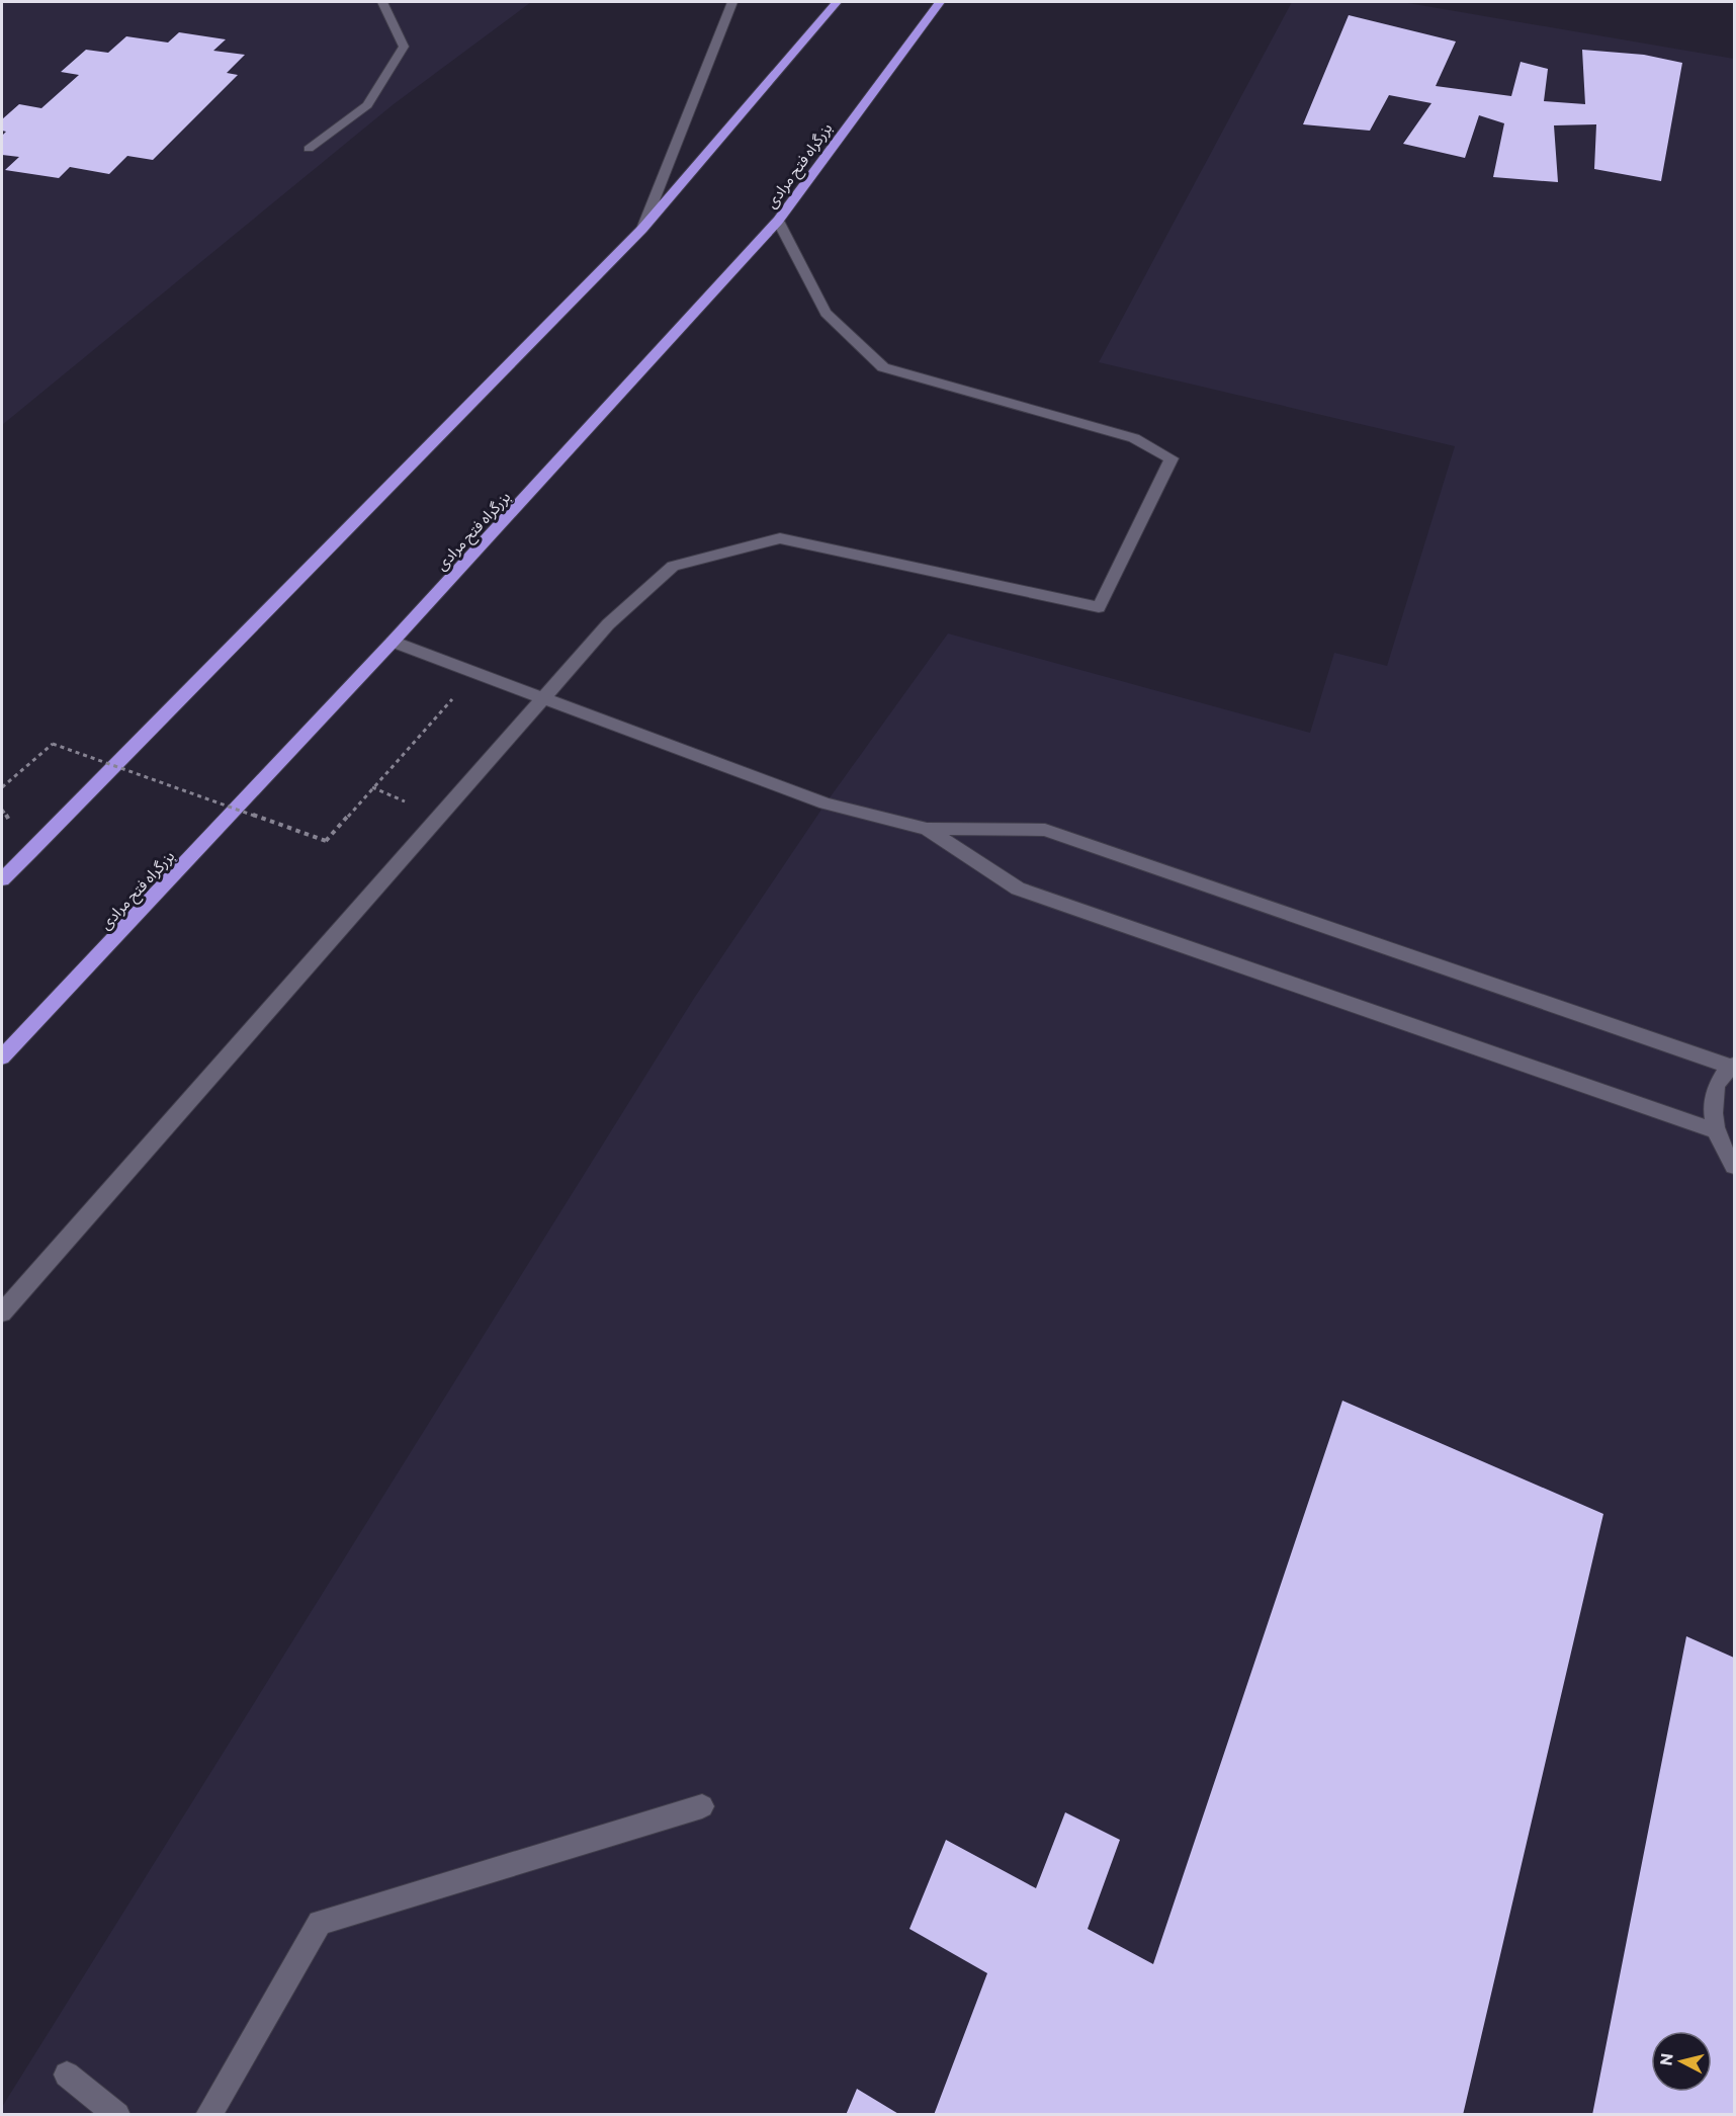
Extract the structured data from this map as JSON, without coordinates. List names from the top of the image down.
{
  "streets": {
    "highway": ["بزرگراه فتح مرادی"]
  },
  "north": "left"
}
